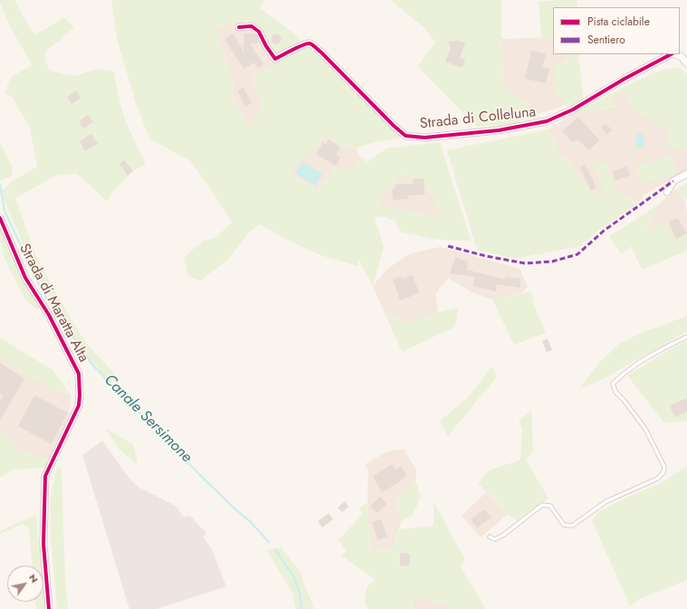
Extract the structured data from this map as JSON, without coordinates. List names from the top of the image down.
{
  "streets": {
    "street": ["Strada di Colleluna", "Strada di Maratta Alta"]
  },
  "water": ["Canale Sersimone"],
  "legend": ["Pista ciclabile", "Sentiero"],
  "north": "top right"
}
